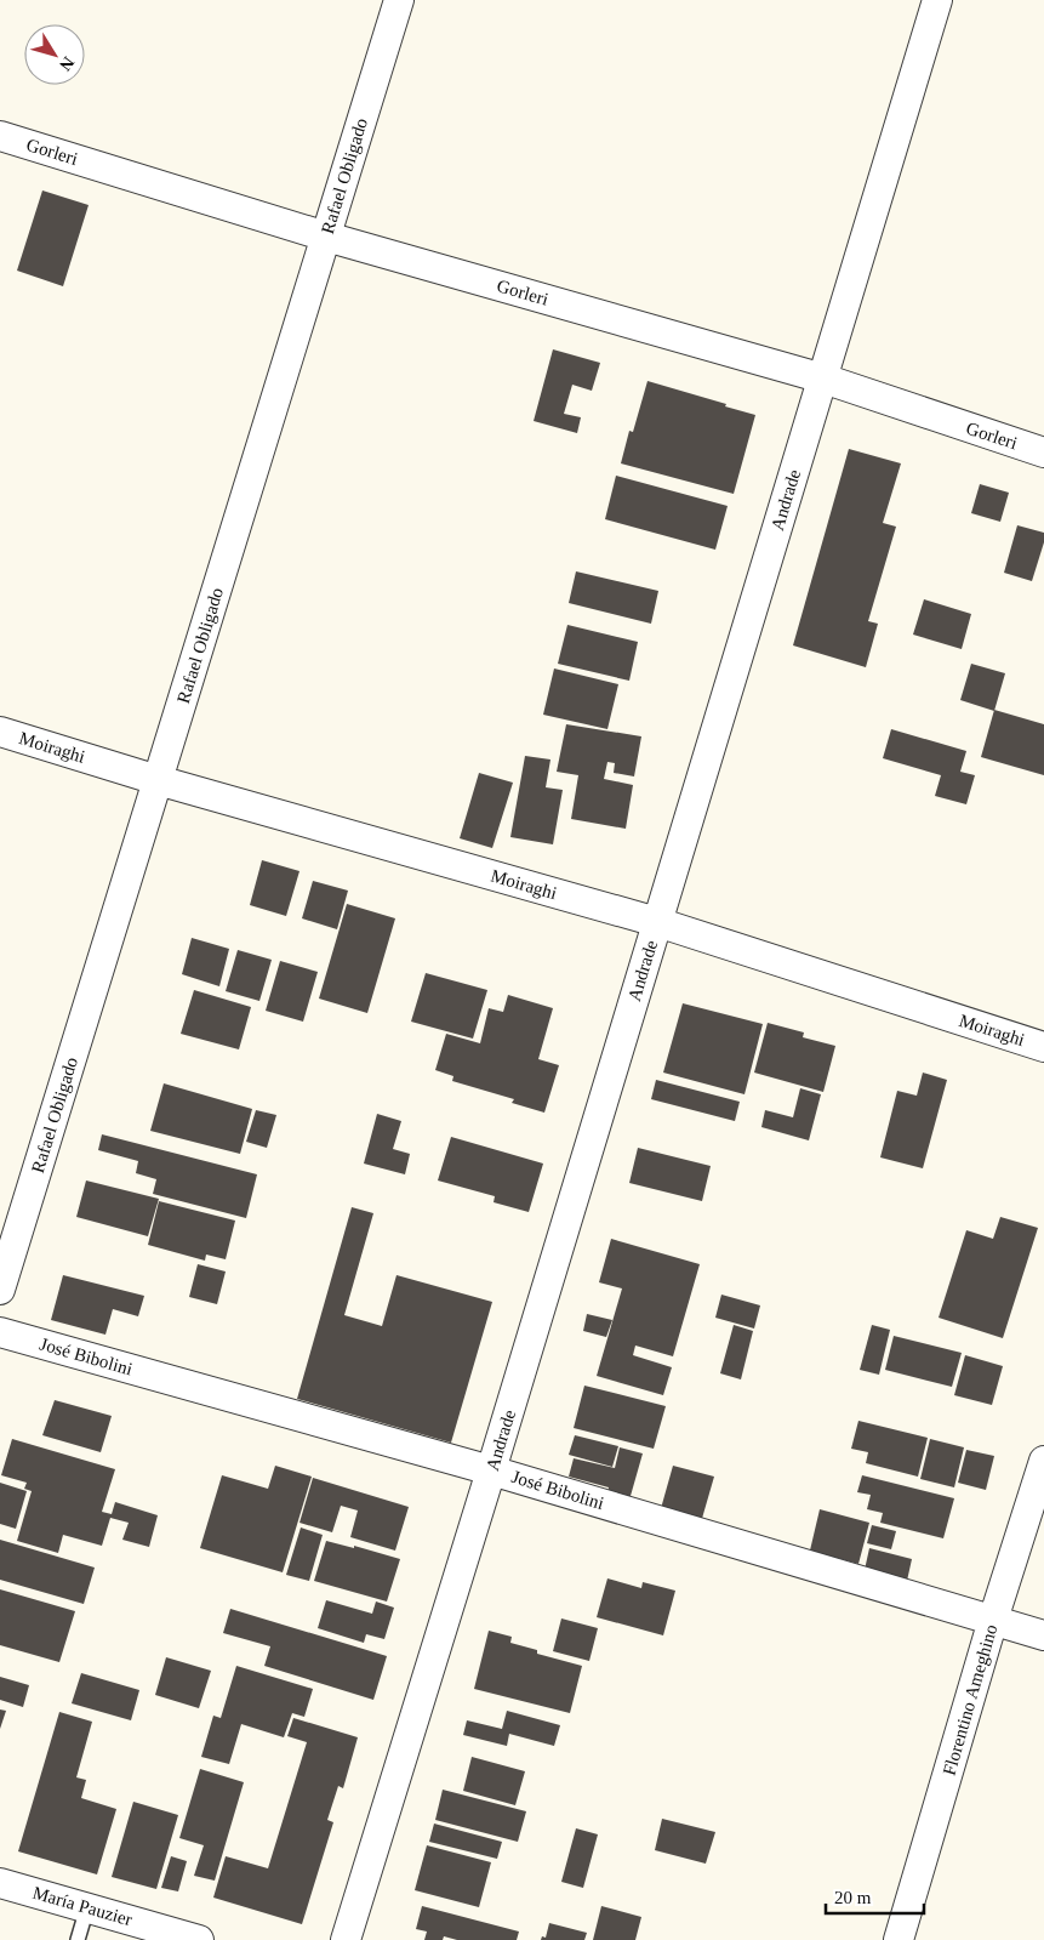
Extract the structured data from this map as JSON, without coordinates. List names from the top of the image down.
{
  "streets": {
    "street": [
      "Gorleri",
      "Rafael Obligado",
      "Andrade",
      "Moiraghi",
      "José Bibolini",
      "Florentino Ameghino",
      "María Pauzier"
    ]
  },
  "crossings": [
    ["Gorleri", "Rafael Obligado"],
    ["Gorleri", "Andrade"],
    ["Rafael Obligado", "Moiraghi"],
    ["Andrade", "Moiraghi"],
    ["Andrade", "José Bibolini"],
    ["José Bibolini", "Florentino Ameghino"]
  ],
  "scale_bar": "20 m",
  "north": "bottom right"
}
